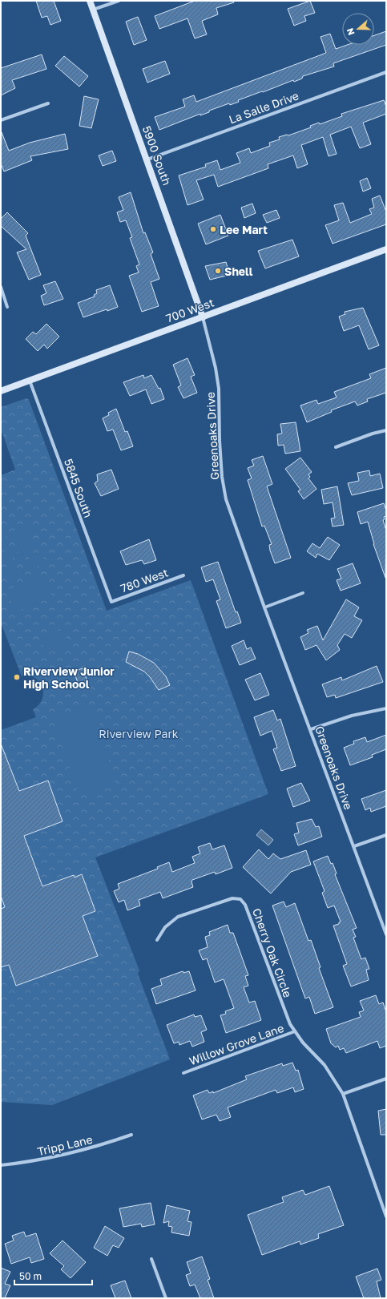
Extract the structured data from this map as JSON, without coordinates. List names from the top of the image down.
{
  "streets": {
    "main road": ["5900 South", "700 West"],
    "street": [
      "La Salle Drive",
      "Greenoaks Drive",
      "5845 South",
      "780 West",
      "Cherry Oak Circle",
      "Willow Grove Lane",
      "Tripp Lane"
    ]
  },
  "crossings": [
    ["La Salle Drive", "5900 South"],
    ["5900 South", "700 West"],
    ["5900 South", "Greenoaks Drive"],
    ["700 West", "Greenoaks Drive"],
    ["700 West", "5845 South"],
    ["5845 South", "780 West"],
    ["Cherry Oak Circle", "Willow Grove Lane"]
  ],
  "parks": ["Riverview Park"],
  "places": ["Lee Mart", "Shell", "Riverview Junior High School"],
  "scale_bar": "50 m",
  "north": "left"
}
